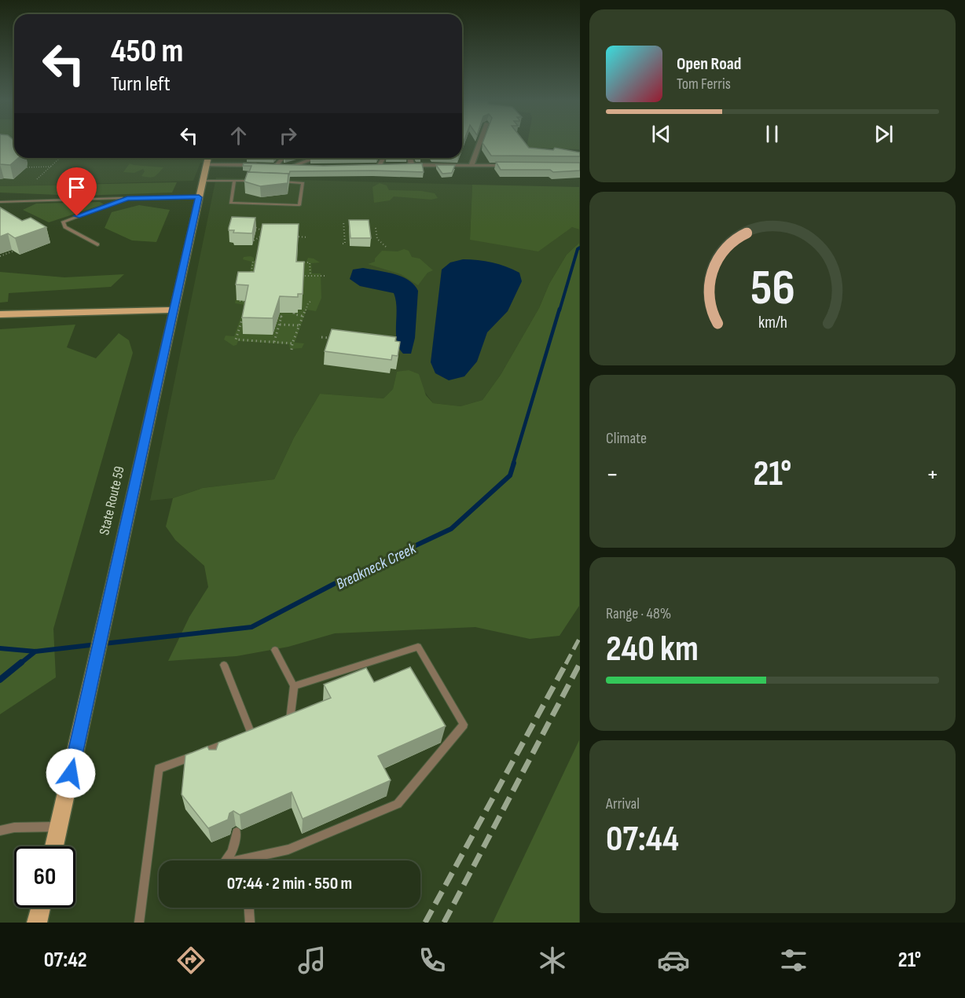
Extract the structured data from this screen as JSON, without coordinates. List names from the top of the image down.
{
  "streets": {
    "main road": ["State Route 59"]
  },
  "water": ["Breakneck Creek"],
  "page": {
    "turn": ["450 m", "Turn left"],
    "song": ["Open Road", "Tom Ferris"],
    "tile": [
      "Climate",
      ["Range · 48%", "240 km"],
      ["Arrival", "07:44"]
    ],
    "heat": ["−", "21°", "+"],
    "limit": "60",
    "trip": "07:44 · 2 min · 550 m",
    "tabs": ["07:42", "21°"],
    "gauge": ["56", "km/h"]
  }
}
